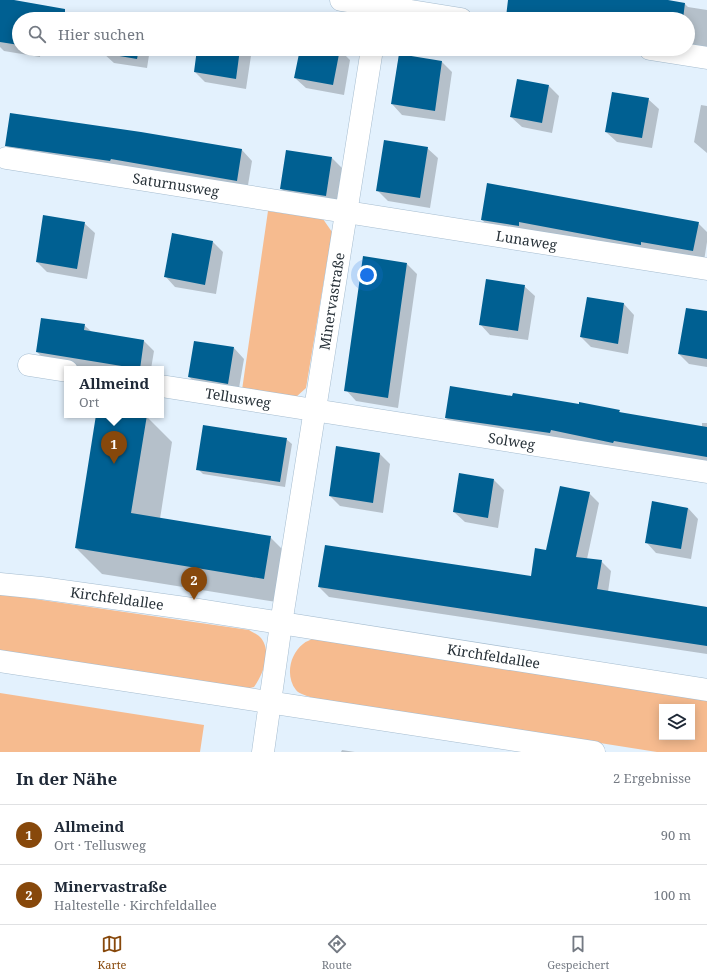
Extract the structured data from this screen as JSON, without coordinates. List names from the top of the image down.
{
  "streets": {
    "street": [
      "Saturnusweg",
      "Lunaweg",
      "Minervastraße",
      "Tellusweg",
      "Solweg",
      "Kirchfeldallee"
    ]
  },
  "crossings": [
    ["Saturnusweg", "Lunaweg"],
    ["Saturnusweg", "Minervastraße"],
    ["Lunaweg", "Minervastraße"],
    ["Minervastraße", "Tellusweg"],
    ["Minervastraße", "Solweg"],
    ["Minervastraße", "Kirchfeldallee"],
    ["Tellusweg", "Solweg"]
  ],
  "page": {
    "search": "Hier suchen",
    "popup": ["Allmeind", "Ort"],
    "pins": ["1", "2"],
    "heading": ["In der Nähe", "2 Ergebnisse"],
    "list": [
      {
        "mark": "1",
        "name": "Allmeind",
        "note": "Ort · Tellusweg",
        "value": "90 m"
      },
      {
        "mark": "2",
        "name": "Minervastraße",
        "note": "Haltestelle · Kirchfeldallee",
        "value": "100 m"
      }
    ],
    "nav": ["Karte", "Route", "Gespeichert"]
  }
}
